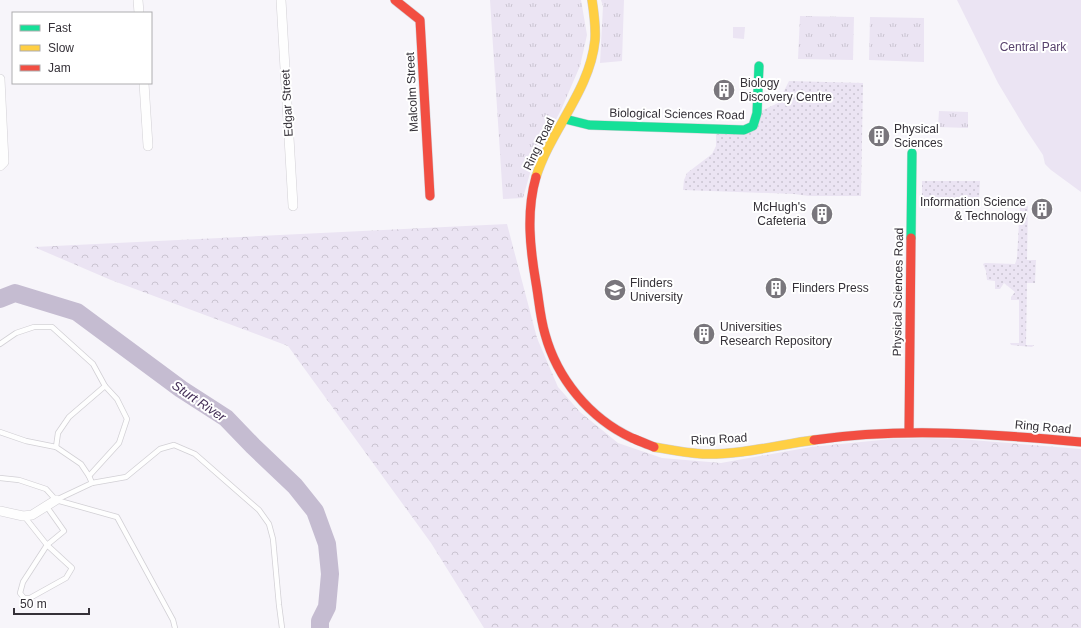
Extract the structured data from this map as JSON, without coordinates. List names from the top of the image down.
{
  "streets": {
    "street": [
      "Malcolm Street",
      "Edgar Street",
      "Biological Sciences Road",
      "Ring Road",
      "Physical Sciences Road"
    ]
  },
  "crossings": [
    ["Biological Sciences Road", "Ring Road"],
    ["Ring Road", "Physical Sciences Road"]
  ],
  "water": ["Sturt River"],
  "parks": ["Central Park"],
  "places": {
    "building": [
      "Biology Discovery Centre",
      "Physical Sciences",
      "Information Science & Technology",
      "McHugh's Cafeteria",
      "Flinders Press",
      "Universities Research Repository"
    ],
    "school or university": ["Flinders University"]
  },
  "legend": ["Fast", "Slow", "Jam"],
  "scale_bar": "50 m"
}
